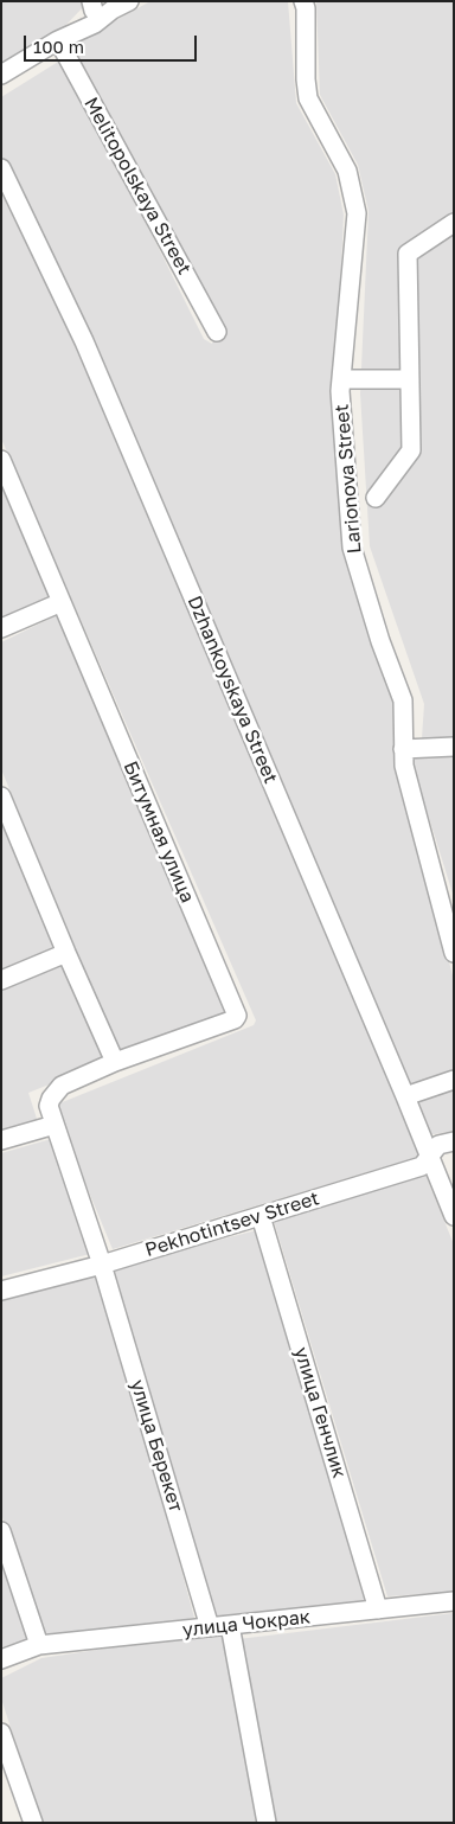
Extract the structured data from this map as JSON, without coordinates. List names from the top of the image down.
{
  "streets": {
    "street": [
      "Melitopolskaya Street",
      "Larionova Street",
      "Dzhankoyskaya Street",
      "Битумная улица",
      "Pekhotintsev Street",
      "улица Генчлик",
      "улица Берекет",
      "улица Чокрак"
    ]
  },
  "crossings": [
    ["Dzhankoyskaya Street", "Pekhotintsev Street"],
    ["Битумная улица", "улица Берекет"],
    ["Pekhotintsev Street", "улица Генчлик"],
    ["Pekhotintsev Street", "улица Берекет"],
    ["улица Генчлик", "улица Чокрак"],
    ["улица Берекет", "улица Чокрак"]
  ],
  "scale_bar": "100 m"
}
